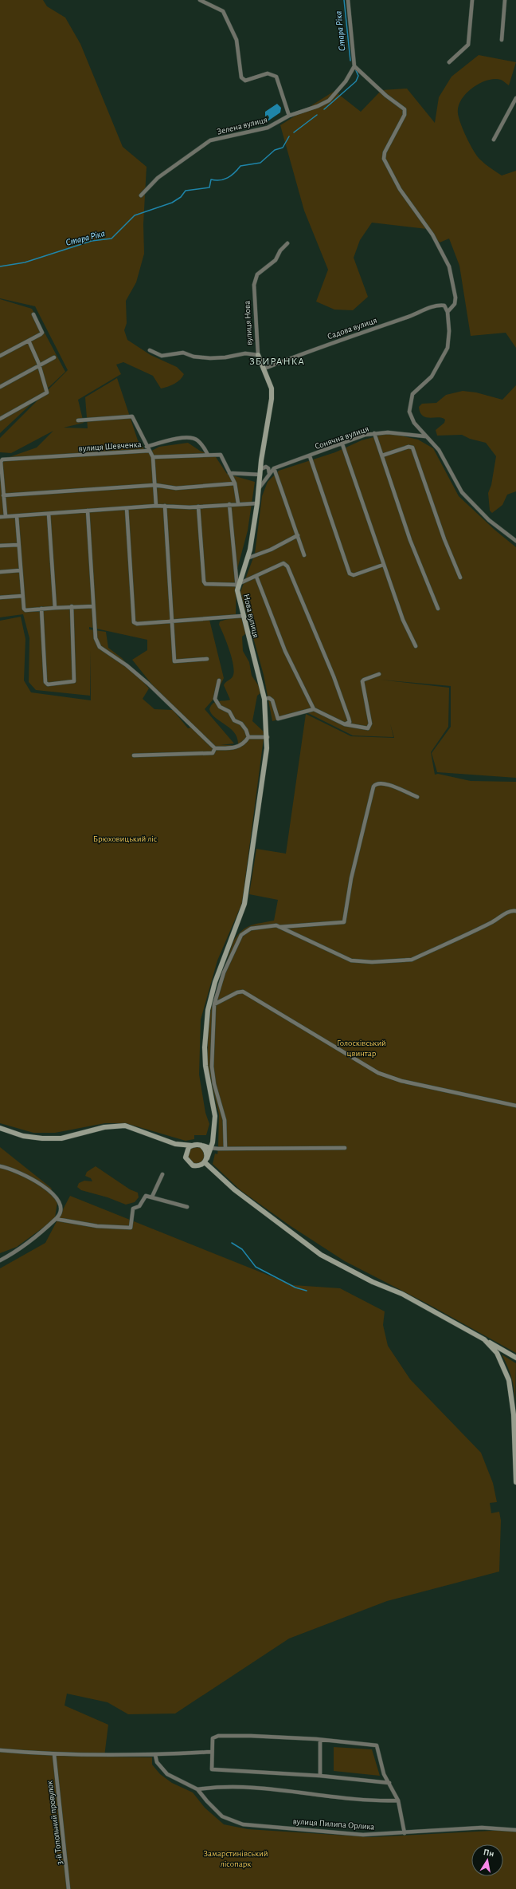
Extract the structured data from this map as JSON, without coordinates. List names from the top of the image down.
{
  "streets": {
    "street": [
      "Зелена вулиця",
      "вулиця Нова",
      "Садова вулиця",
      "Сонячна вулиця",
      "вулиця Шевченка",
      "Нова вулиця",
      "3-й Топольний провулок",
      "вулиця Пилипа Орлика"
    ]
  },
  "crossings": [
    ["вулиця Нова", "Садова вулиця"],
    ["вулиця Нова", "Нова вулиця"],
    ["Сонячна вулиця", "Нова вулиця"]
  ],
  "districts": ["ЗБИРАНКА"],
  "water": ["Стара Ріка"],
  "parks": ["Брюховицький ліс", "Голосківський цвинтар", "Замарстинівський лісопарк"],
  "north": "top"
}
